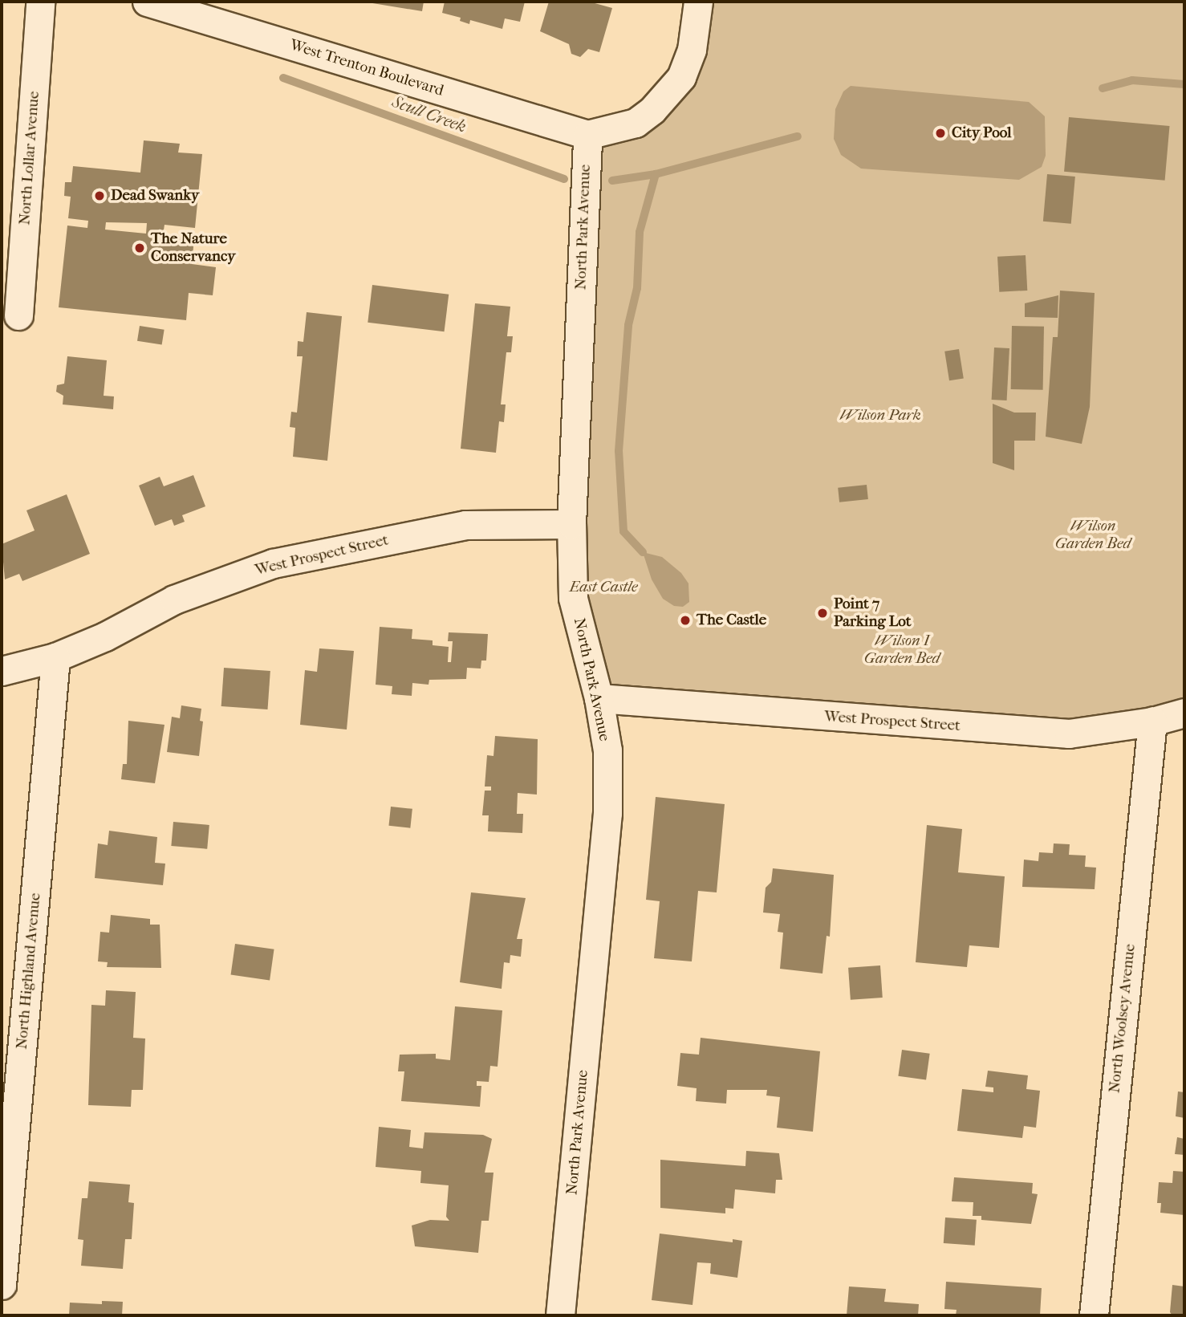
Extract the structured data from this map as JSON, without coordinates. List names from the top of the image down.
{
  "streets": {
    "street": [
      "West Trenton Boulevard",
      "North Lollar Avenue",
      "North Park Avenue",
      "West Prospect Street",
      "North Highland Avenue",
      "North Woolsey Avenue"
    ]
  },
  "crossings": [
    ["West Trenton Boulevard", "North Park Avenue"],
    ["North Park Avenue", "West Prospect Street"],
    ["West Prospect Street", "North Highland Avenue"],
    ["West Prospect Street", "North Woolsey Avenue"]
  ],
  "water": ["Scull Creek"],
  "parks": [
    "Wilson Park",
    "Wilson Garden Bed",
    "East Castle",
    "Wilson I Garden Bed"
  ],
  "places": [
    "City Pool",
    "Dead Swanky",
    "The Nature Conservancy",
    "Point 7 Parking Lot",
    "The Castle"
  ]
}
